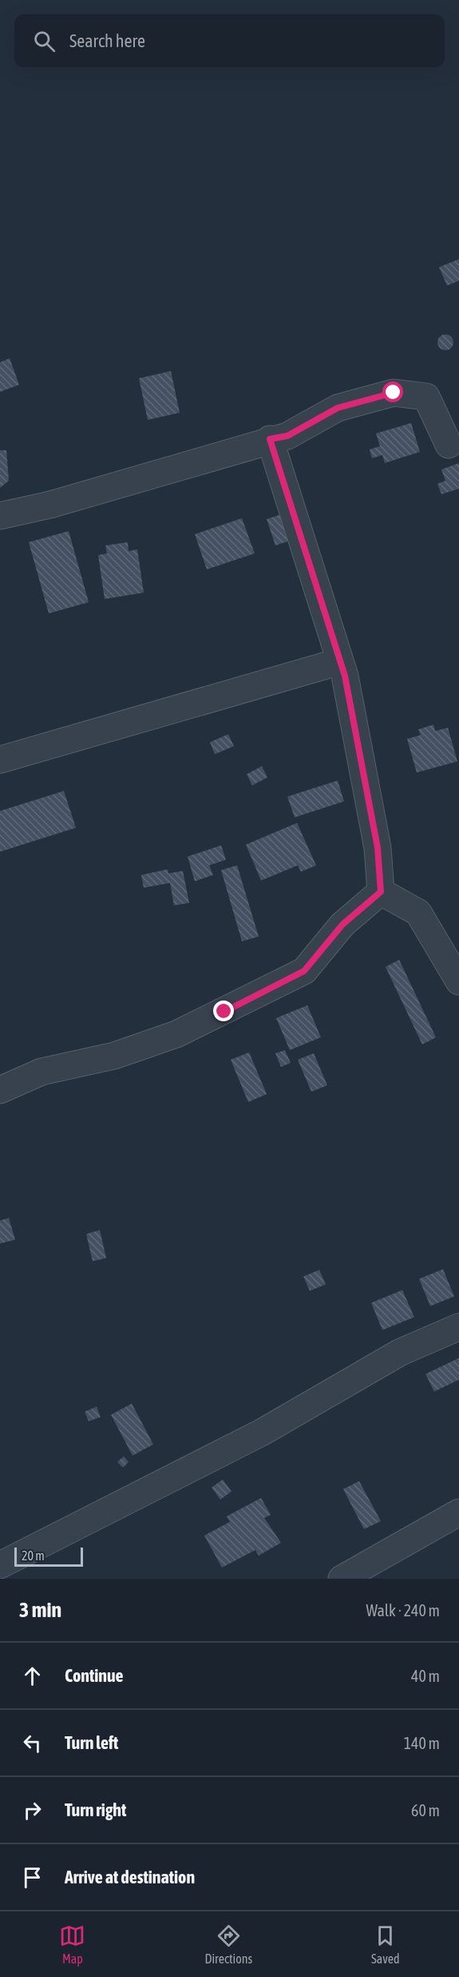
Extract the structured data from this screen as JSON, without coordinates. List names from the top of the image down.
{
  "scale_bar": "20 m",
  "page": {
    "search": "Search here",
    "scale": "20 m",
    "heading": ["3 min", "Walk · 240 m"],
    "list": [
      ["Continue", "40 m"],
      ["Turn left", "140 m"],
      ["Turn right", "60 m"],
      "Arrive at destination"
    ],
    "nav": ["Map", "Directions", "Saved"]
  }
}
